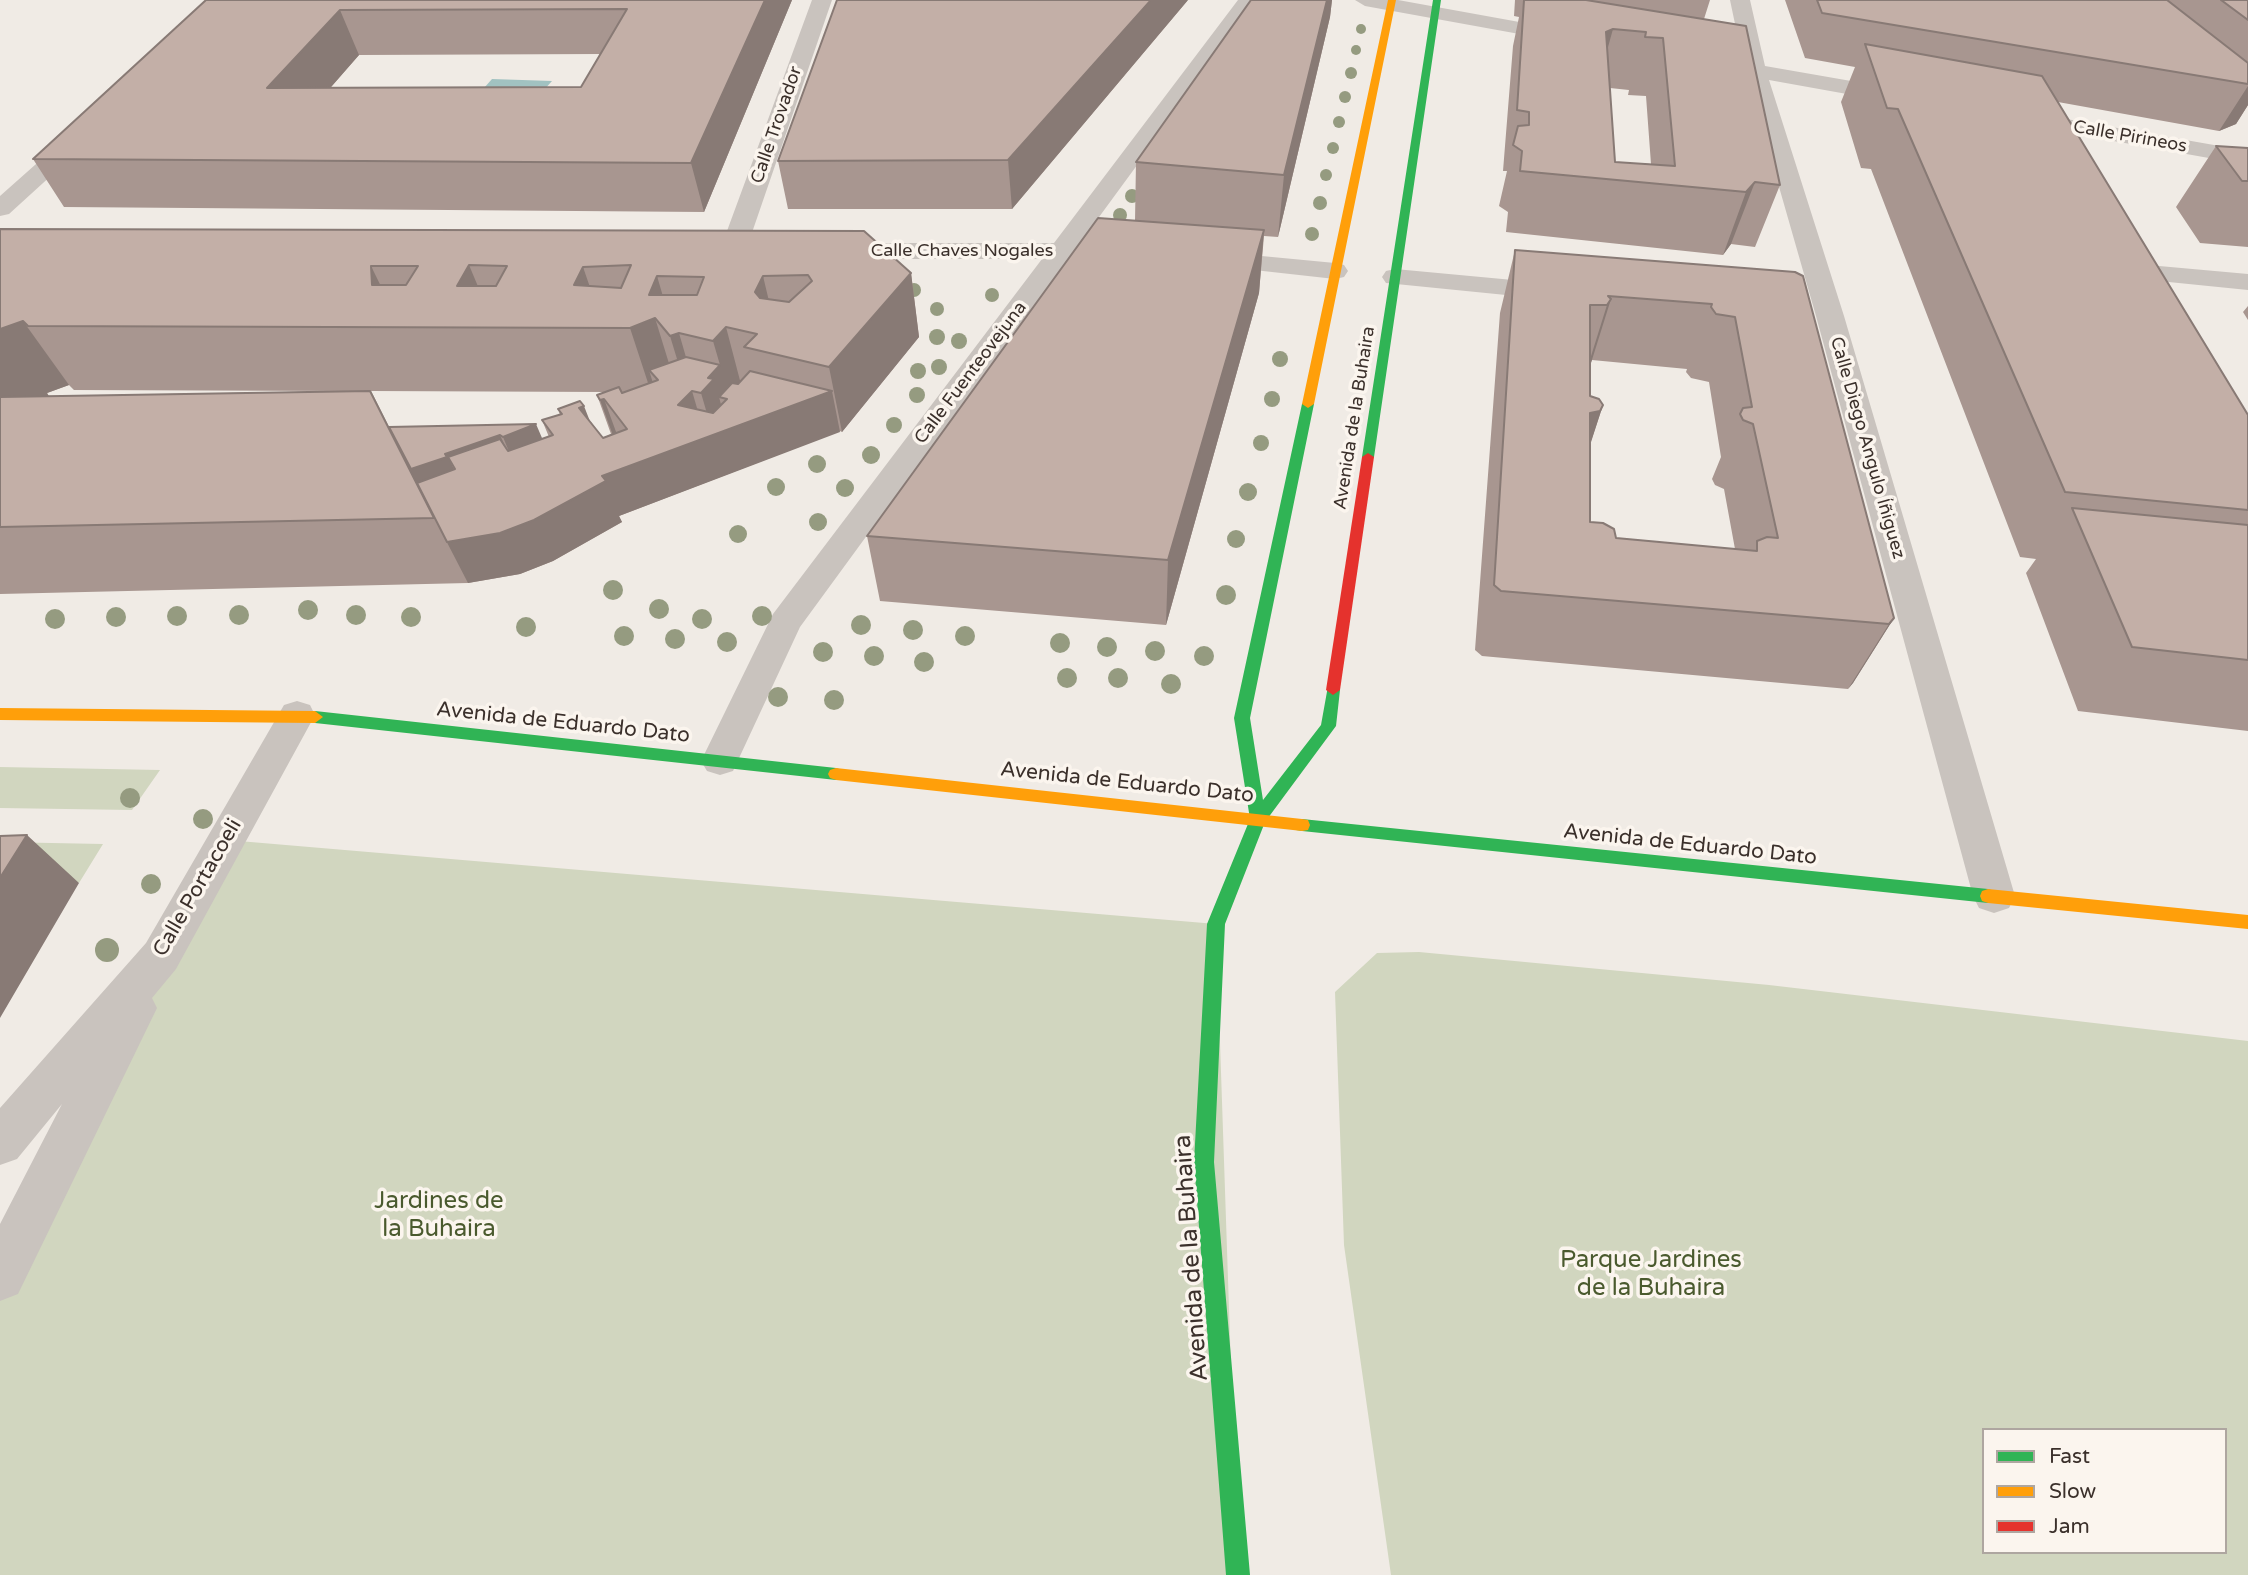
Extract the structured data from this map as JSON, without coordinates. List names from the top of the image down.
{
  "streets": {
    "main road": ["Avenida de la Buhaira", "Avenida de Eduardo Dato"],
    "street": [
      "Calle Trovador",
      "Calle Pirineos",
      "Calle Chaves Nogales",
      "Calle Fuenteovejuna",
      "Calle Diego Angulo Íñiguez",
      "Calle Portacoeli"
    ]
  },
  "crossings": [
    ["Calle Chaves Nogales", "Calle Fuenteovejuna"],
    ["Calle Fuenteovejuna", "Avenida de Eduardo Dato"],
    ["Avenida de la Buhaira", "Avenida de Eduardo Dato"],
    ["Calle Diego Angulo Íñiguez", "Avenida de Eduardo Dato"],
    ["Avenida de Eduardo Dato", "Calle Portacoeli"]
  ],
  "parks": ["Jardines de la Buhaira", "Parque Jardines de la Buhaira"],
  "legend": ["Fast", "Slow", "Jam"]
}
